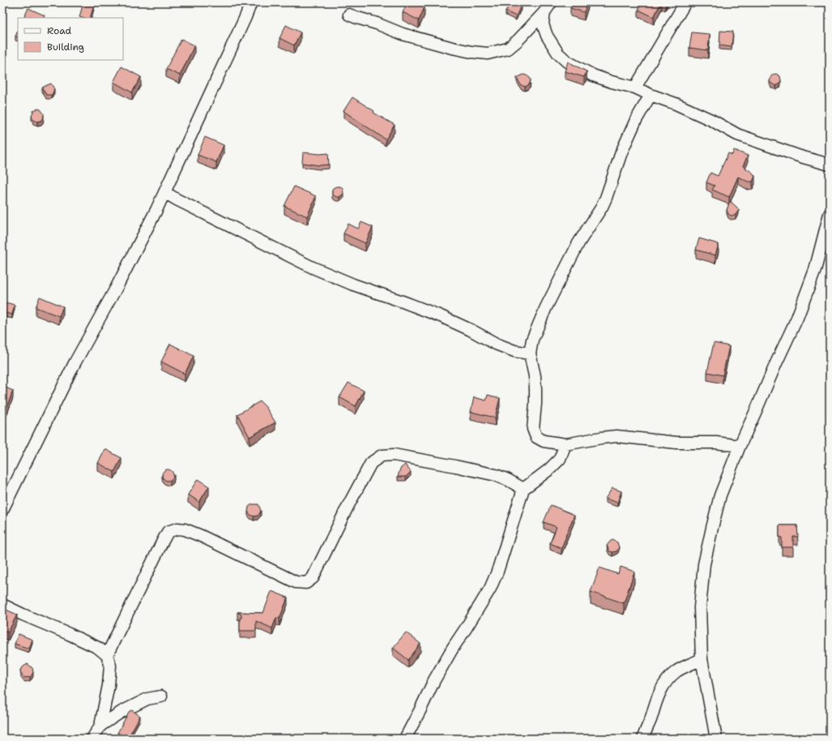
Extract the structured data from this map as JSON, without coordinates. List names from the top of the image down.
{
  "legend": ["Road", "Building"]
}
